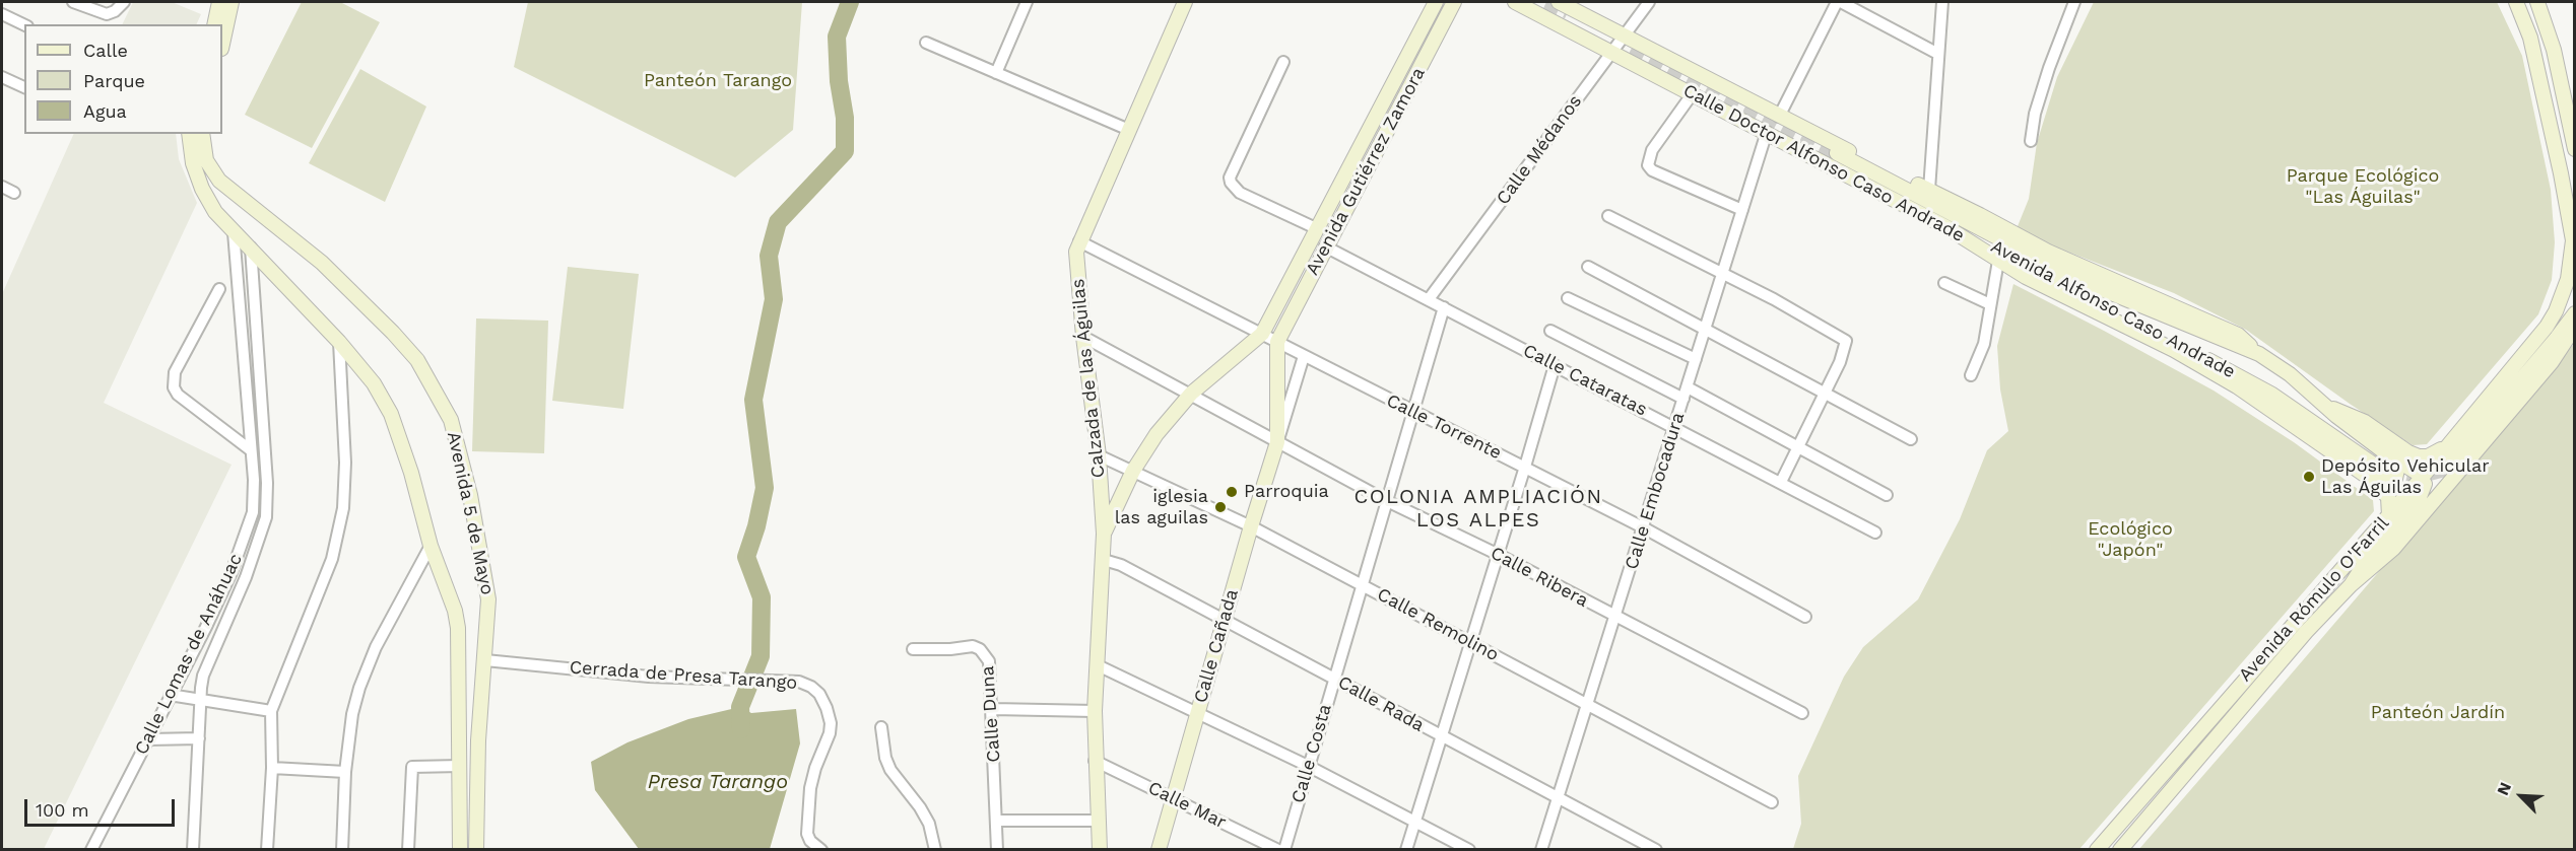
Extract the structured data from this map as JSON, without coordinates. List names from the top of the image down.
{
  "streets": {
    "main road": [
      "Calle Doctor Alfonso Caso Andrade",
      "Avenida Gutiérrez Zamora",
      "Avenida Alfonso Caso Andrade",
      "Calzada de las Águilas",
      "Avenida 5 de Mayo",
      "Avenida Rómulo O'Farril",
      "Calle Cañada"
    ],
    "street": [
      "Calle Médanos",
      "Calle Cataratas",
      "Calle Torrente",
      "Calle Embocadura",
      "Calle Ribera",
      "Calle Remolino",
      "Calle Lomas de Anáhuac",
      "Cerrada de Presa Tarango",
      "Calle Rada",
      "Calle Duna",
      "Calle Costa",
      "Calle Mar"
    ]
  },
  "crossings": [
    ["Calle Médanos", "Calle Doctor Alfonso Caso Andrade"],
    ["Calle Médanos", "Calle Cataratas"],
    ["Calle Doctor Alfonso Caso Andrade", "Avenida Alfonso Caso Andrade"],
    ["Calle Doctor Alfonso Caso Andrade", "Calle Embocadura"],
    ["Calle Doctor Alfonso Caso Andrade", "Avenida Rómulo O'Farril"],
    ["Avenida Gutiérrez Zamora", "Calle Cataratas"],
    ["Avenida Gutiérrez Zamora", "Calle Torrente"],
    ["Avenida Gutiérrez Zamora", "Calle Cañada"],
    ["Avenida Alfonso Caso Andrade", "Avenida Rómulo O'Farril"],
    ["Calzada de las Águilas", "Calle Torrente"],
    ["Calzada de las Águilas", "Calle Ribera"],
    ["Calzada de las Águilas", "Calle Remolino"],
    ["Calzada de las Águilas", "Calle Rada"],
    ["Calzada de las Águilas", "Calle Mar"],
    ["Calle Cataratas", "Calle Embocadura"],
    ["Calle Cataratas", "Calle Costa"],
    ["Calle Torrente", "Calle Embocadura"],
    ["Calle Torrente", "Calle Cañada"],
    ["Calle Torrente", "Calle Costa"],
    ["Calle Embocadura", "Calle Ribera"],
    ["Calle Embocadura", "Calle Remolino"],
    ["Calle Embocadura", "Calle Rada"],
    ["Avenida 5 de Mayo", "Calle Lomas de Anáhuac"],
    ["Avenida 5 de Mayo", "Cerrada de Presa Tarango"],
    ["Calle Ribera", "Calle Cañada"],
    ["Calle Ribera", "Calle Costa"],
    ["Calle Remolino", "Calle Cañada"],
    ["Calle Remolino", "Calle Costa"],
    ["Calle Cañada", "Calle Rada"],
    ["Calle Cañada", "Calle Mar"],
    ["Calle Rada", "Calle Costa"]
  ],
  "districts": ["COLONIA AMPLIACIÓN LOS ALPES"],
  "water": ["Presa Tarango"],
  "parks": [
    "Panteón Tarango",
    "Parque Ecológico \"Las Águilas\"",
    "Ecológico \"Japón\"",
    "Panteón Jardín"
  ],
  "places": ["Depósito Vehicular Las Águilas", "Parroquia", "iglesia las aguilas"],
  "legend": ["Calle", "Parque", "Agua"],
  "scale_bar": "100 m",
  "north": "top left"
}
